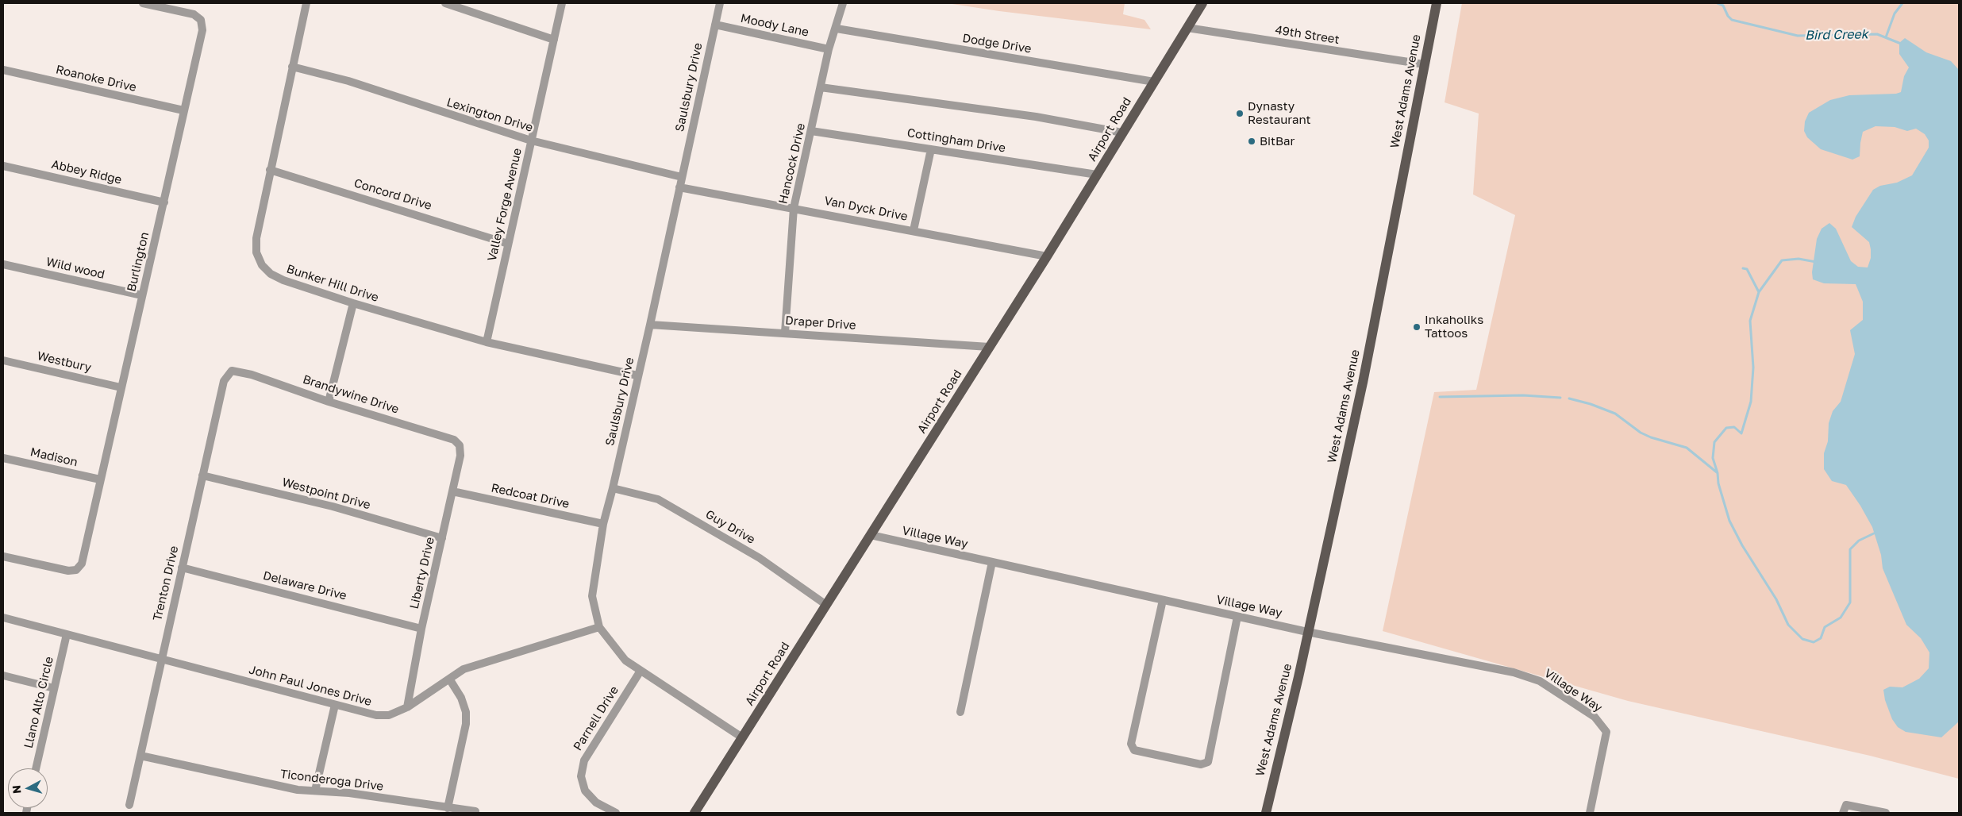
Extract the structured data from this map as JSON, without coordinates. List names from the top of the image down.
{
  "streets": {
    "main road": ["West Adams Avenue", "Airport Road"],
    "street": [
      "Moody Lane",
      "49th Street",
      "Dodge Drive",
      "Roanoke Drive",
      "Saulsbury Drive",
      "Lexington Drive",
      "Cottingham Drive",
      "Hancock Drive",
      "Abbey Ridge",
      "Concord Drive",
      "Valley Forge Avenue",
      "Van Dyck Drive",
      "Burlington",
      "Wild wood",
      "Bunker Hill Drive",
      "Draper Drive",
      "Westbury",
      "Brandywine Drive",
      "Madison",
      "Westpoint Drive",
      "Redcoat Drive",
      "Guy Drive",
      "Village Way",
      "Liberty Drive",
      "Trenton Drive",
      "Delaware Drive",
      "John Paul Jones Drive",
      "Llano Alto Circle",
      "Parnell Drive",
      "Ticonderoga Drive"
    ]
  },
  "crossings": [
    ["Moody Lane", "Saulsbury Drive"],
    ["Moody Lane", "Hancock Drive"],
    ["49th Street", "West Adams Avenue"],
    ["49th Street", "Airport Road"],
    ["Dodge Drive", "Airport Road"],
    ["Dodge Drive", "Hancock Drive"],
    ["Roanoke Drive", "Burlington"],
    ["Saulsbury Drive", "Lexington Drive"],
    ["Saulsbury Drive", "Airport Road"],
    ["Saulsbury Drive", "Van Dyck Drive"],
    ["Saulsbury Drive", "Bunker Hill Drive"],
    ["Saulsbury Drive", "Draper Drive"],
    ["Saulsbury Drive", "Redcoat Drive"],
    ["Saulsbury Drive", "Guy Drive"],
    ["Saulsbury Drive", "John Paul Jones Drive"],
    ["Saulsbury Drive", "Parnell Drive"],
    ["West Adams Avenue", "Village Way"],
    ["Lexington Drive", "Valley Forge Avenue"],
    ["Lexington Drive", "Bunker Hill Drive"],
    ["Airport Road", "Cottingham Drive"],
    ["Airport Road", "Van Dyck Drive"],
    ["Airport Road", "Draper Drive"],
    ["Airport Road", "Guy Drive"],
    ["Airport Road", "Village Way"],
    ["Cottingham Drive", "Hancock Drive"],
    ["Hancock Drive", "Van Dyck Drive"],
    ["Hancock Drive", "Draper Drive"],
    ["Abbey Ridge", "Burlington"],
    ["Concord Drive", "Valley Forge Avenue"],
    ["Concord Drive", "Bunker Hill Drive"],
    ["Valley Forge Avenue", "Bunker Hill Drive"],
    ["Burlington", "Wild wood"],
    ["Burlington", "Westbury"],
    ["Burlington", "Madison"],
    ["Brandywine Drive", "Liberty Drive"],
    ["Brandywine Drive", "Trenton Drive"],
    ["Westpoint Drive", "Liberty Drive"],
    ["Westpoint Drive", "Trenton Drive"],
    ["Redcoat Drive", "Liberty Drive"],
    ["Liberty Drive", "Delaware Drive"],
    ["Liberty Drive", "John Paul Jones Drive"],
    ["Trenton Drive", "Delaware Drive"],
    ["Trenton Drive", "John Paul Jones Drive"],
    ["Trenton Drive", "Ticonderoga Drive"],
    ["John Paul Jones Drive", "Llano Alto Circle"]
  ],
  "water": ["Bird Creek"],
  "places": ["Dynasty Restaurant", "BitBar", "Inkaholiks Tattoos"],
  "north": "left"
}
